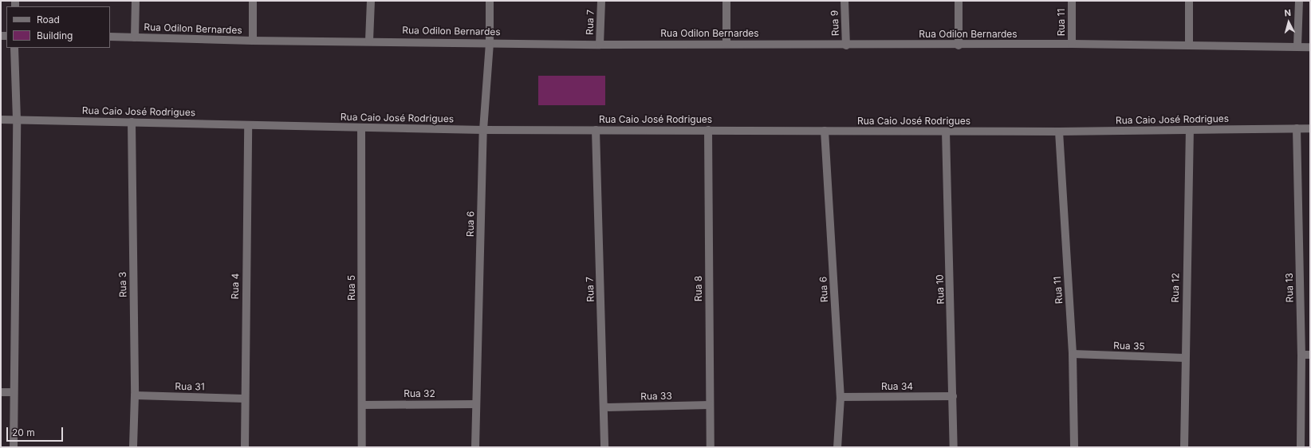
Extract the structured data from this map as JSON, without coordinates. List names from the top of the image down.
{
  "streets": {
    "street": [
      "Rua 7",
      "Rua 11",
      "Rua 9",
      "Rua Odilon Bernardes",
      "Rua Caio José Rodrigues",
      "Rua 6",
      "Rua 3",
      "Rua 4",
      "Rua 5",
      "Rua 12",
      "Rua 13",
      "Rua 8",
      "Rua 10",
      "Rua 35",
      "Rua 31",
      "Rua 34",
      "Rua 32",
      "Rua 33"
    ]
  },
  "crossings": [
    ["Rua 7", "Rua Odilon Bernardes"],
    ["Rua 7", "Rua Caio José Rodrigues"],
    ["Rua 7", "Rua 33"],
    ["Rua 11", "Rua Odilon Bernardes"],
    ["Rua 11", "Rua Caio José Rodrigues"],
    ["Rua 11", "Rua 35"],
    ["Rua 9", "Rua Odilon Bernardes"],
    ["Rua Odilon Bernardes", "Rua 6"],
    ["Rua Caio José Rodrigues", "Rua 6"],
    ["Rua Caio José Rodrigues", "Rua 3"],
    ["Rua Caio José Rodrigues", "Rua 4"],
    ["Rua Caio José Rodrigues", "Rua 5"],
    ["Rua Caio José Rodrigues", "Rua 12"],
    ["Rua Caio José Rodrigues", "Rua 13"],
    ["Rua Caio José Rodrigues", "Rua 8"],
    ["Rua Caio José Rodrigues", "Rua 10"],
    ["Rua 6", "Rua 34"],
    ["Rua 6", "Rua 32"],
    ["Rua 3", "Rua 31"],
    ["Rua 4", "Rua 31"],
    ["Rua 5", "Rua 32"],
    ["Rua 12", "Rua 35"],
    ["Rua 8", "Rua 33"],
    ["Rua 10", "Rua 34"]
  ],
  "legend": ["Road", "Building"],
  "scale_bar": "20 m",
  "north": "top"
}
